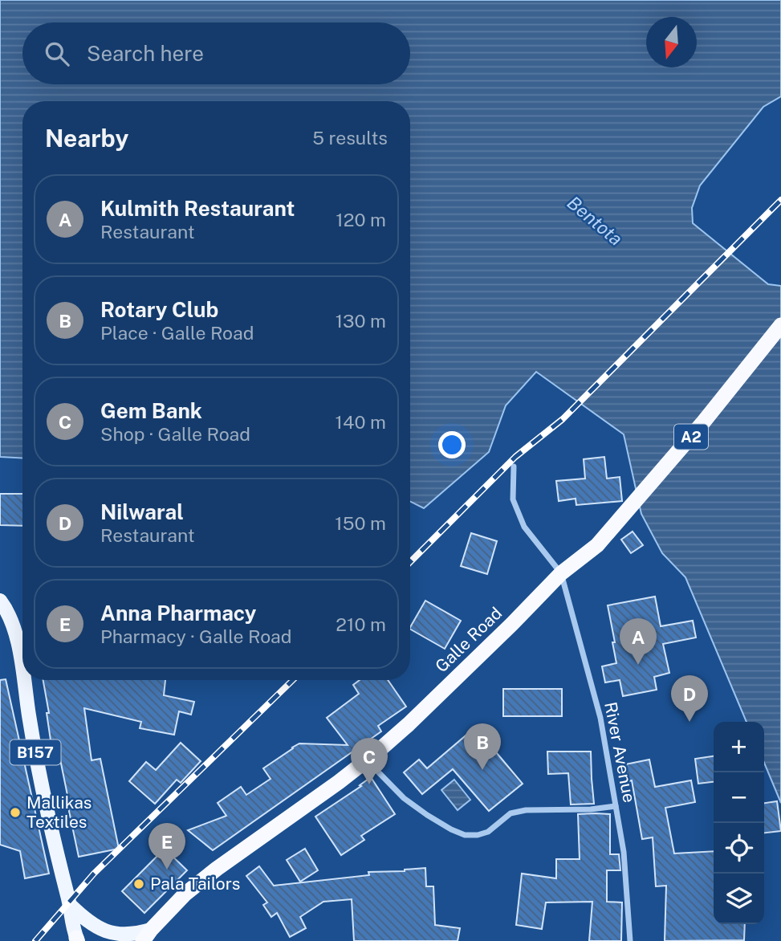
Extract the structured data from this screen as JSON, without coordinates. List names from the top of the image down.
{
  "streets": {
    "highway": ["A2", "Galle Road"],
    "main road": ["B157"],
    "street": ["River Avenue"]
  },
  "crossings": [
    ["Galle Road", "River Avenue"]
  ],
  "water": ["Bentota"],
  "places": ["Mallikas Textiles", "Pala Tailors"],
  "north": "bottom",
  "page": {
    "search": "Search here",
    "heading": ["Nearby", "5 results"],
    "list": [
      {
        "mark": "A",
        "name": "Kulmith Restaurant",
        "note": "Restaurant",
        "value": "120 m"
      },
      {
        "mark": "B",
        "name": "Rotary Club",
        "note": "Place · Galle Road",
        "value": "130 m"
      },
      {
        "mark": "C",
        "name": "Gem Bank",
        "note": "Shop · Galle Road",
        "value": "140 m"
      },
      {
        "mark": "D",
        "name": "Nilwaral",
        "note": "Restaurant",
        "value": "150 m"
      },
      {
        "mark": "E",
        "name": "Anna Pharmacy",
        "note": "Pharmacy · Galle Road",
        "value": "210 m"
      }
    ],
    "pins": [
      "A",
      "D",
      "B",
      "C",
      "E"
    ],
    "map_buttons": ["+", "−"]
  }
}
